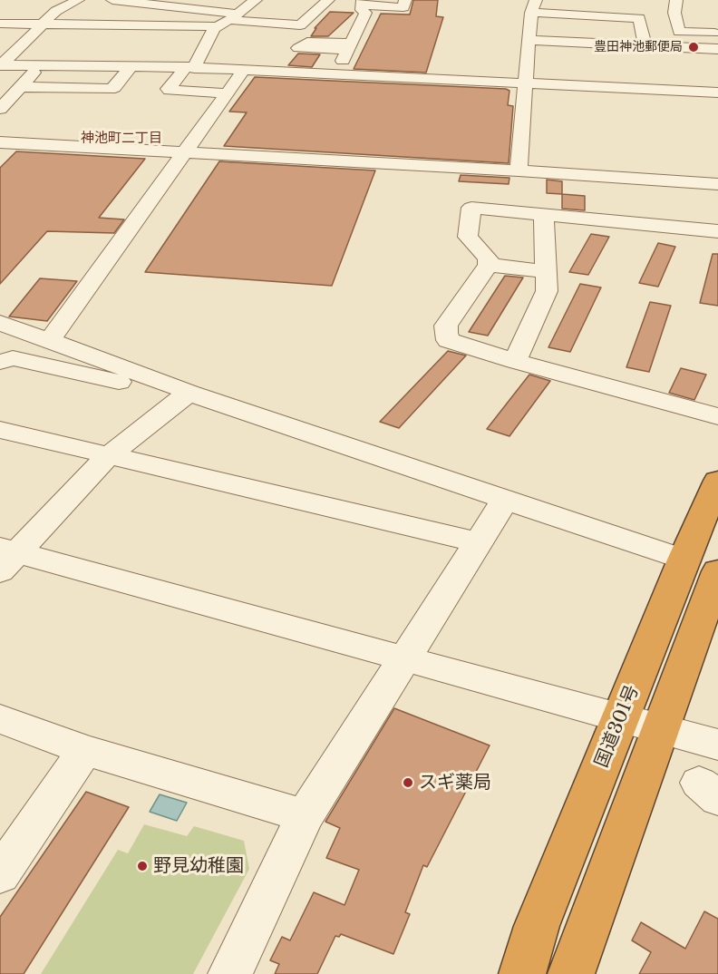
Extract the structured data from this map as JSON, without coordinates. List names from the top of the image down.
{
  "streets": {
    "highway": ["国道301号"]
  },
  "districts": ["神池町二丁目"],
  "places": ["豊田神池郵便局", "スギ薬局", "野見幼稚園"]
}
